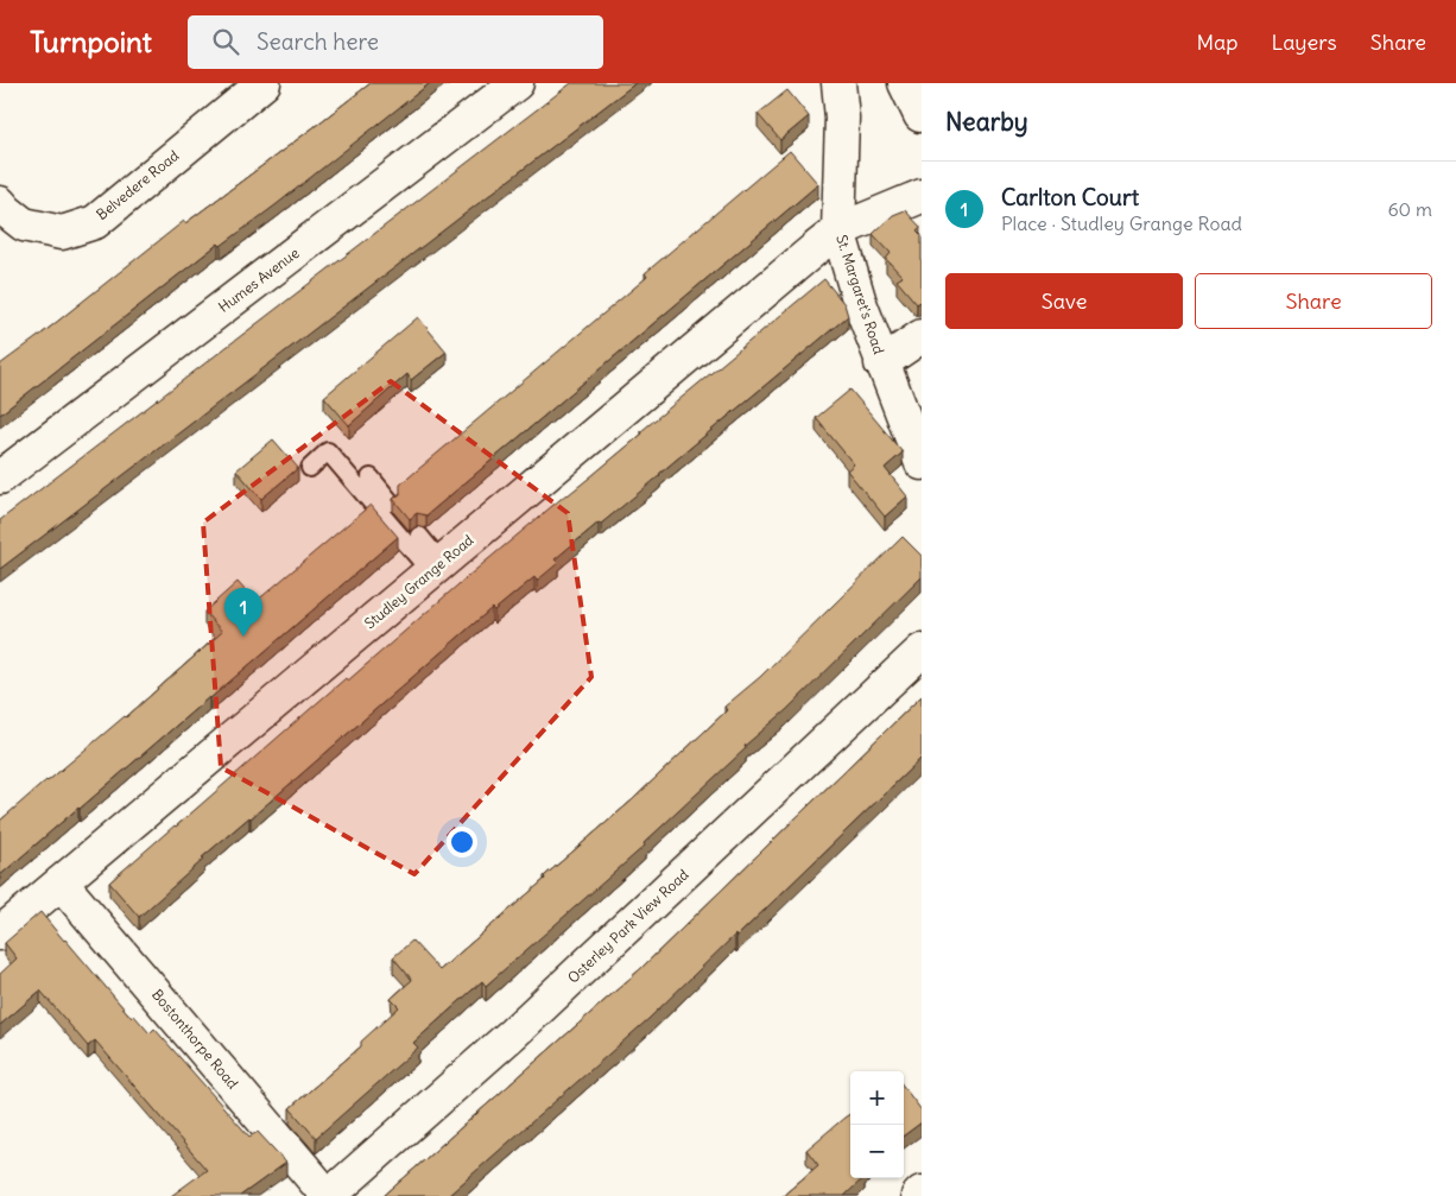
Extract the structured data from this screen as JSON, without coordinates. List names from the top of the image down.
{
  "streets": {
    "street": [
      "Belvedere Road",
      "Humes Avenue",
      "St. Margaret's Road",
      "Studley Grange Road",
      "Osterley Park View Road",
      "Bostonthorpe Road"
    ]
  },
  "crossings": [
    ["St. Margaret's Road", "Studley Grange Road"],
    ["Studley Grange Road", "Bostonthorpe Road"],
    ["Osterley Park View Road", "Bostonthorpe Road"]
  ],
  "page": {
    "header": "Turnpoint",
    "search": "Search here",
    "nav": ["Map", "Layers", "Share"],
    "heading": "Nearby",
    "list": [
      {
        "mark": "1",
        "name": "Carlton Court",
        "note": "Place · Studley Grange Road",
        "value": "60 m"
      }
    ],
    "buttons": ["Save", "Share"],
    "pins": "1",
    "map_buttons": ["+", "−"]
  }
}
